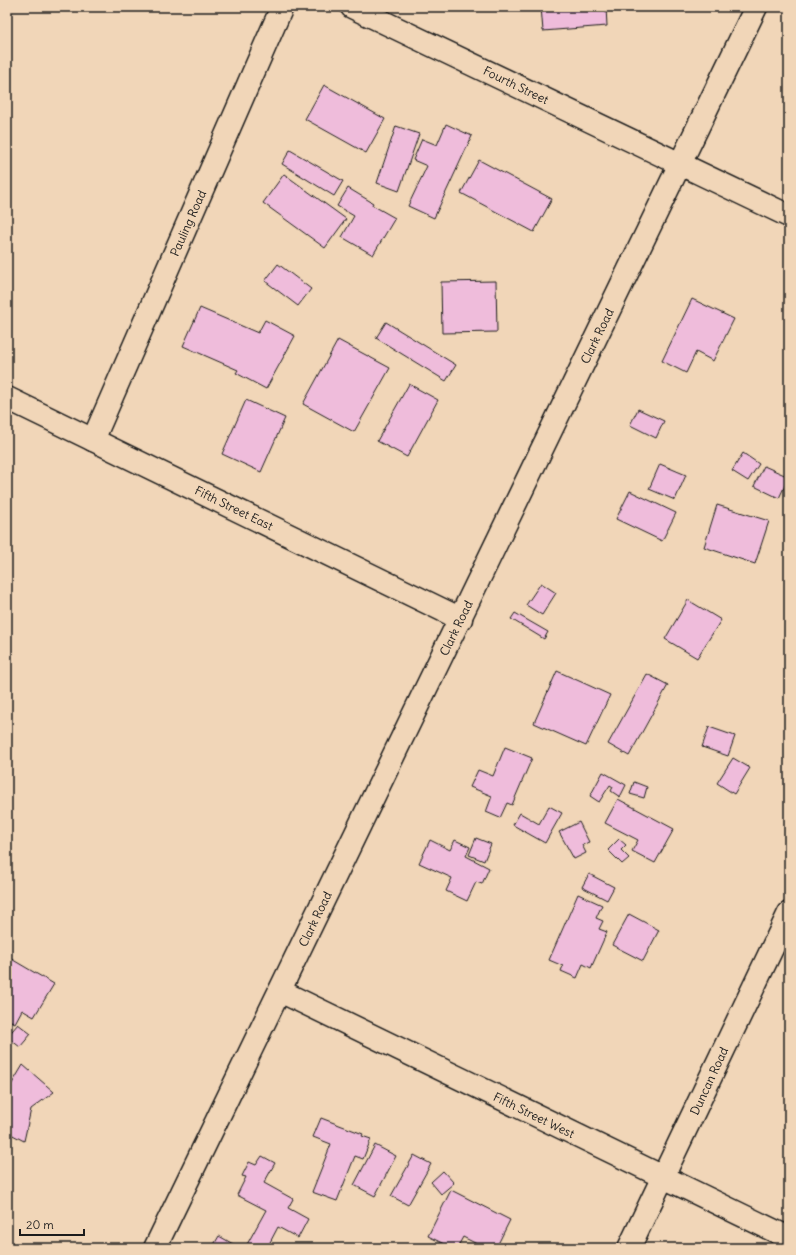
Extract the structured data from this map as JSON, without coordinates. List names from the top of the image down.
{
  "streets": {
    "street": [
      "Fourth Street",
      "Pauling Road",
      "Clark Road",
      "Fifth Street East",
      "Duncan Road",
      "Fifth Street West"
    ]
  },
  "crossings": [
    ["Fourth Street", "Clark Road"],
    ["Pauling Road", "Fifth Street East"],
    ["Clark Road", "Fifth Street East"],
    ["Clark Road", "Fifth Street West"],
    ["Duncan Road", "Fifth Street West"]
  ],
  "scale_bar": "20 m"
}
